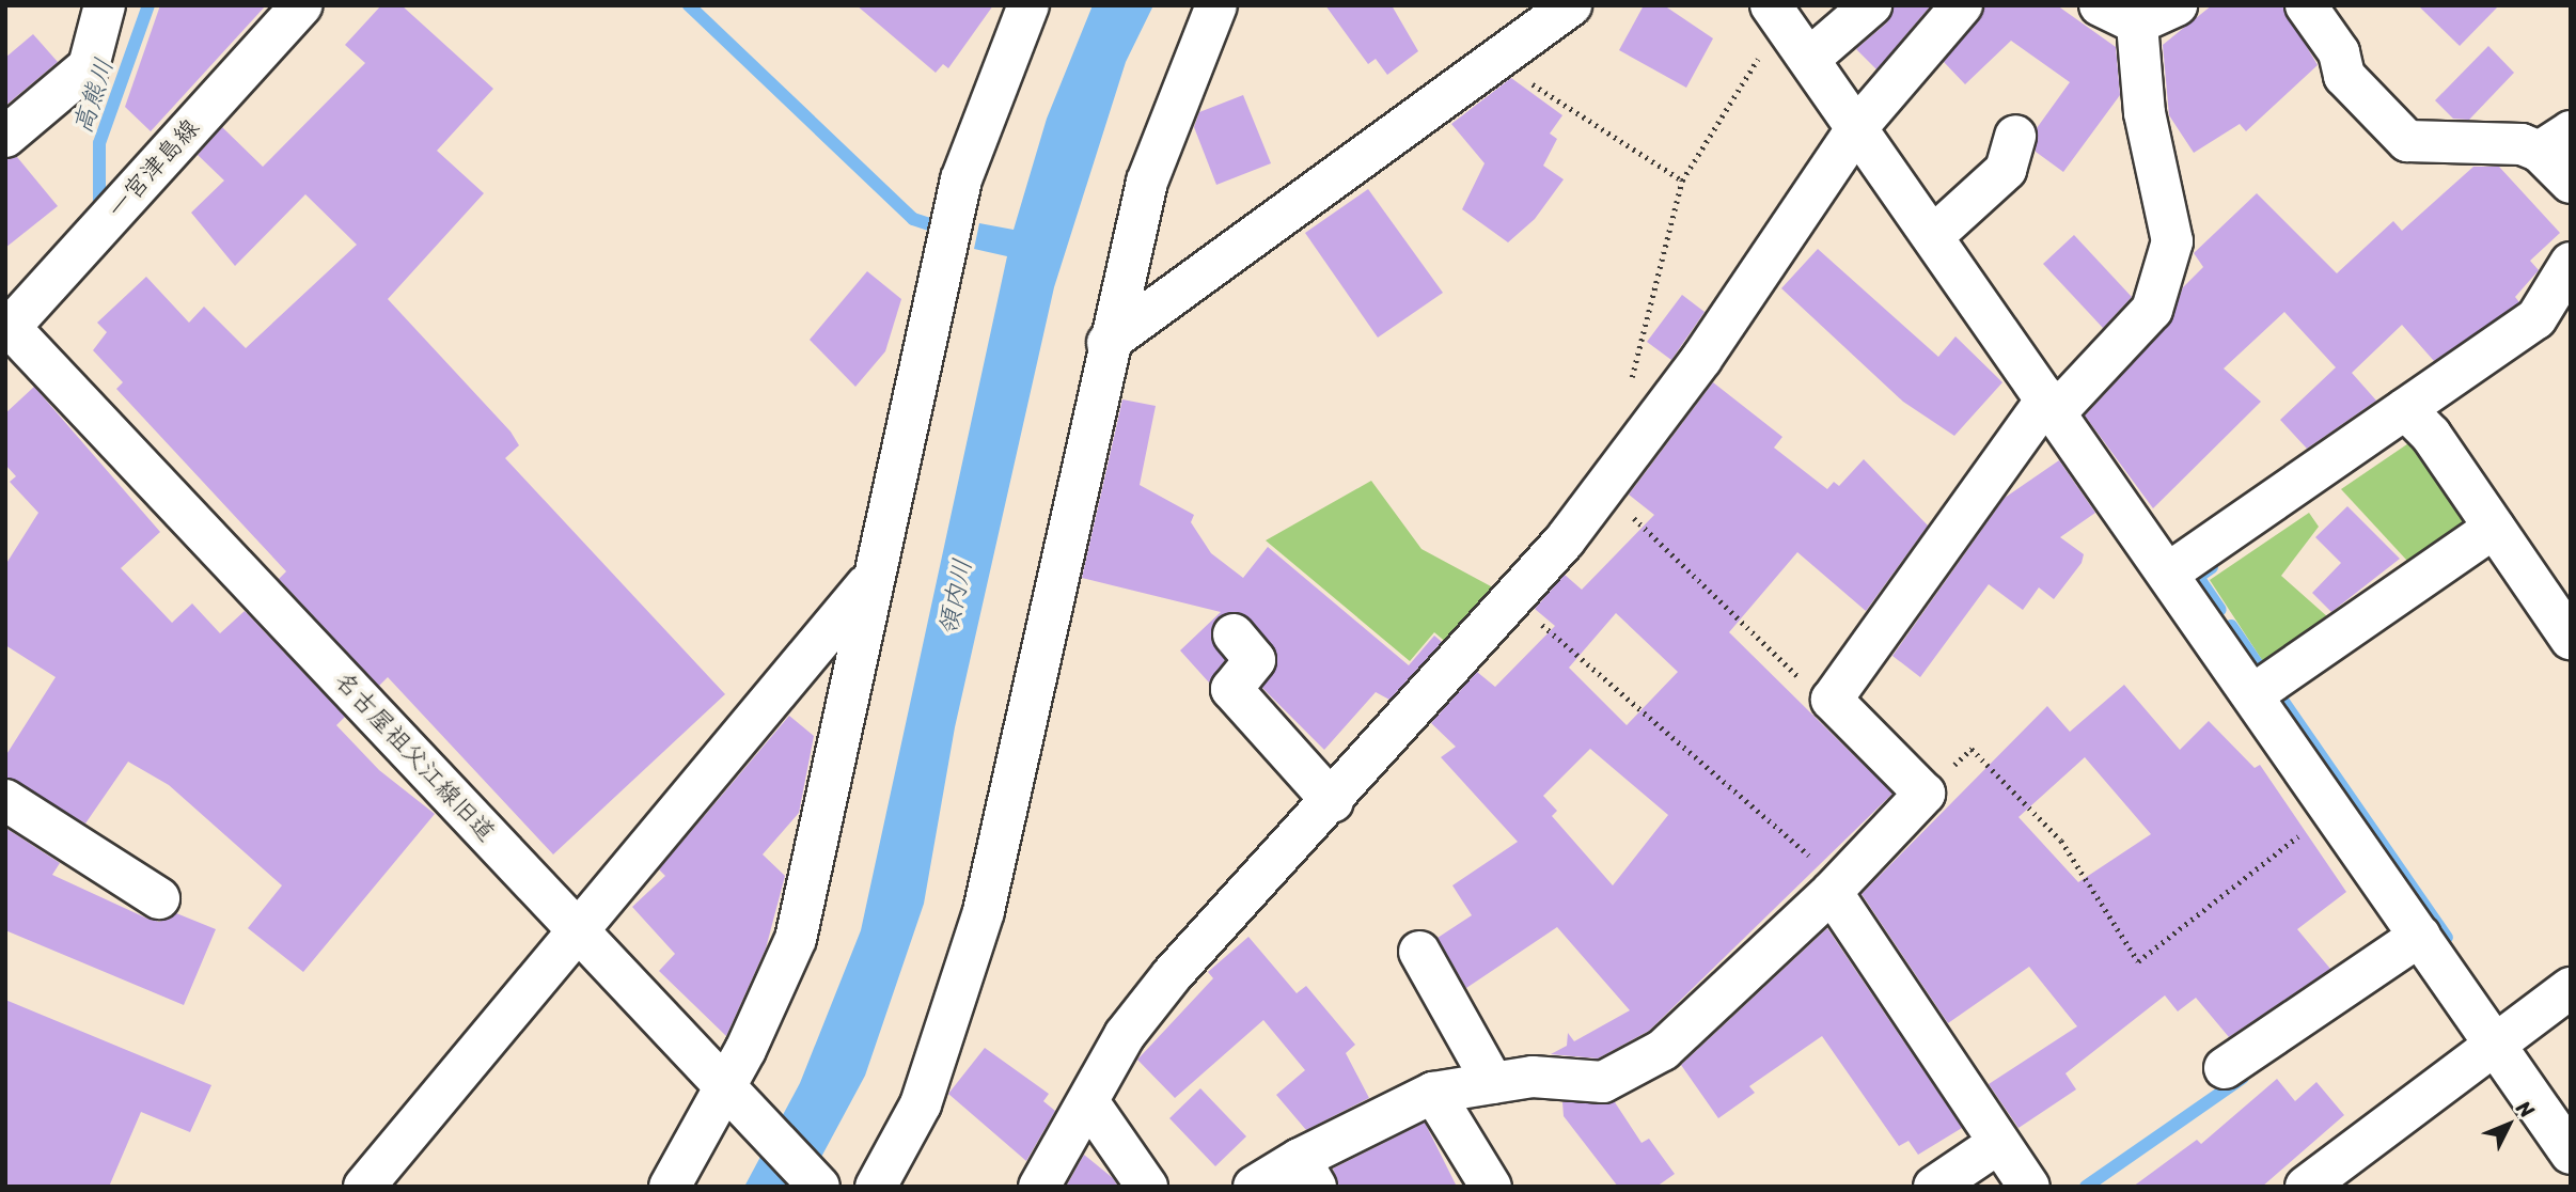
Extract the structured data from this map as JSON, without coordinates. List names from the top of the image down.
{
  "streets": {
    "street": ["一宮津島線", "名古屋祖父江線旧道"]
  },
  "crossings": [
    ["一宮津島線", "名古屋祖父江線旧道"]
  ],
  "water": ["高熊川", "領内川"],
  "north": "top right"
}
